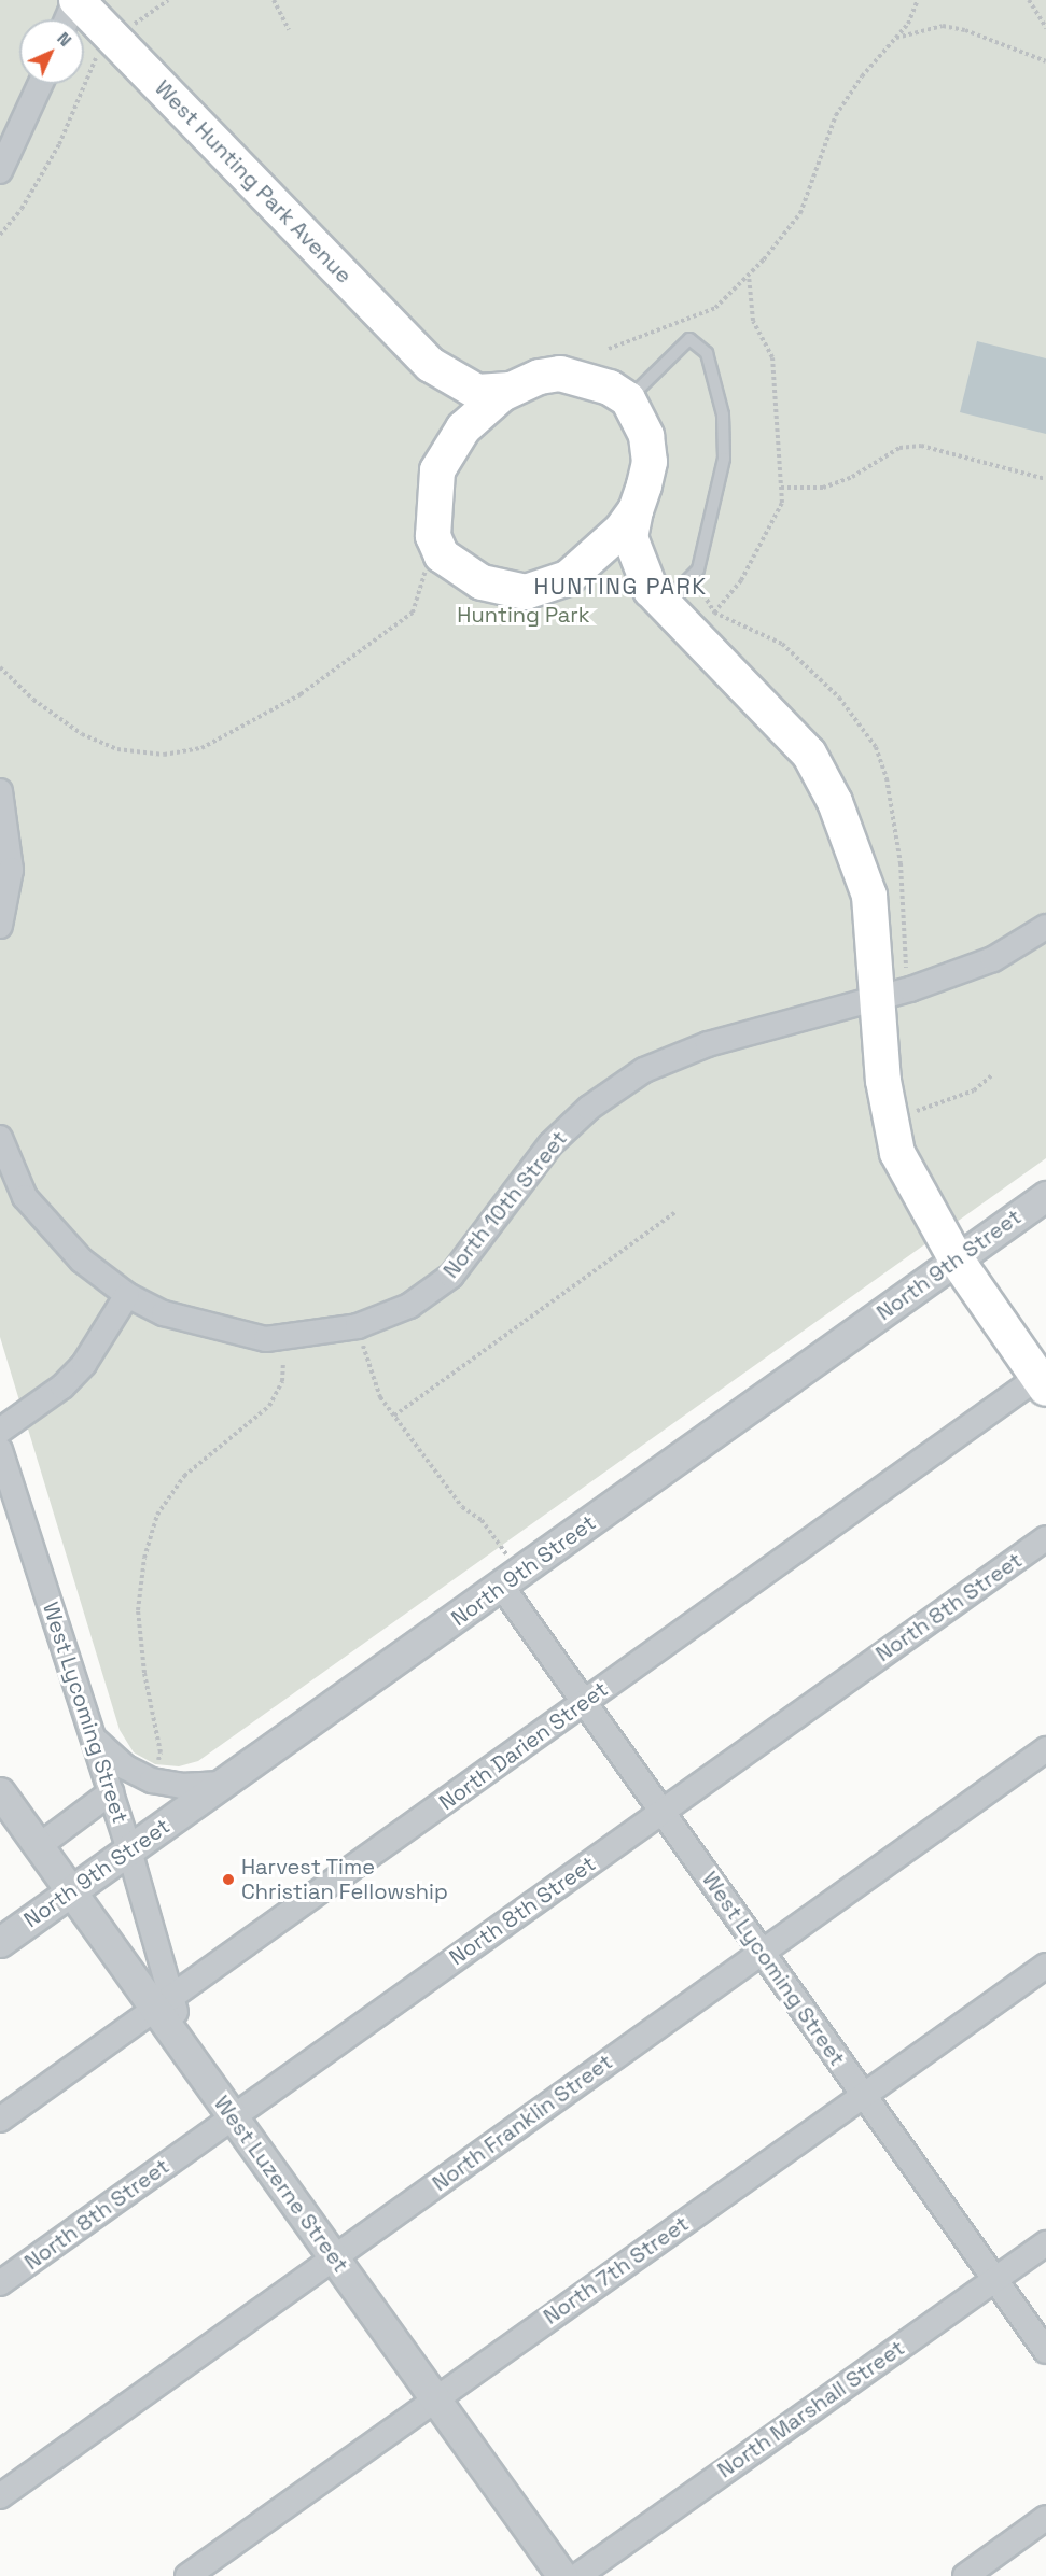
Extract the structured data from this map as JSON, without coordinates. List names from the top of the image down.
{
  "streets": {
    "main road": ["West Hunting Park Avenue"],
    "street": [
      "North 10th Street",
      "North 9th Street",
      "North 8th Street",
      "West Lycoming Street",
      "North Darien Street",
      "North Franklin Street",
      "West Luzerne Street",
      "North 7th Street",
      "North Marshall Street"
    ]
  },
  "crossings": [
    ["West Hunting Park Avenue", "North 10th Street"],
    ["West Hunting Park Avenue", "North 9th Street"],
    ["West Hunting Park Avenue", "North Darien Street"],
    ["North 9th Street", "West Lycoming Street"],
    ["North 9th Street", "West Luzerne Street"],
    ["North 8th Street", "West Lycoming Street"],
    ["North 8th Street", "West Luzerne Street"],
    ["West Lycoming Street", "North Darien Street"],
    ["West Lycoming Street", "North Franklin Street"],
    ["West Lycoming Street", "West Luzerne Street"],
    ["West Lycoming Street", "North 7th Street"],
    ["West Lycoming Street", "North Marshall Street"],
    ["North Darien Street", "West Luzerne Street"],
    ["North Franklin Street", "West Luzerne Street"],
    ["West Luzerne Street", "North 7th Street"]
  ],
  "districts": ["HUNTING PARK"],
  "parks": ["Hunting Park"],
  "places": ["Harvest Time Christian Fellowship"],
  "north": "top right"
}
